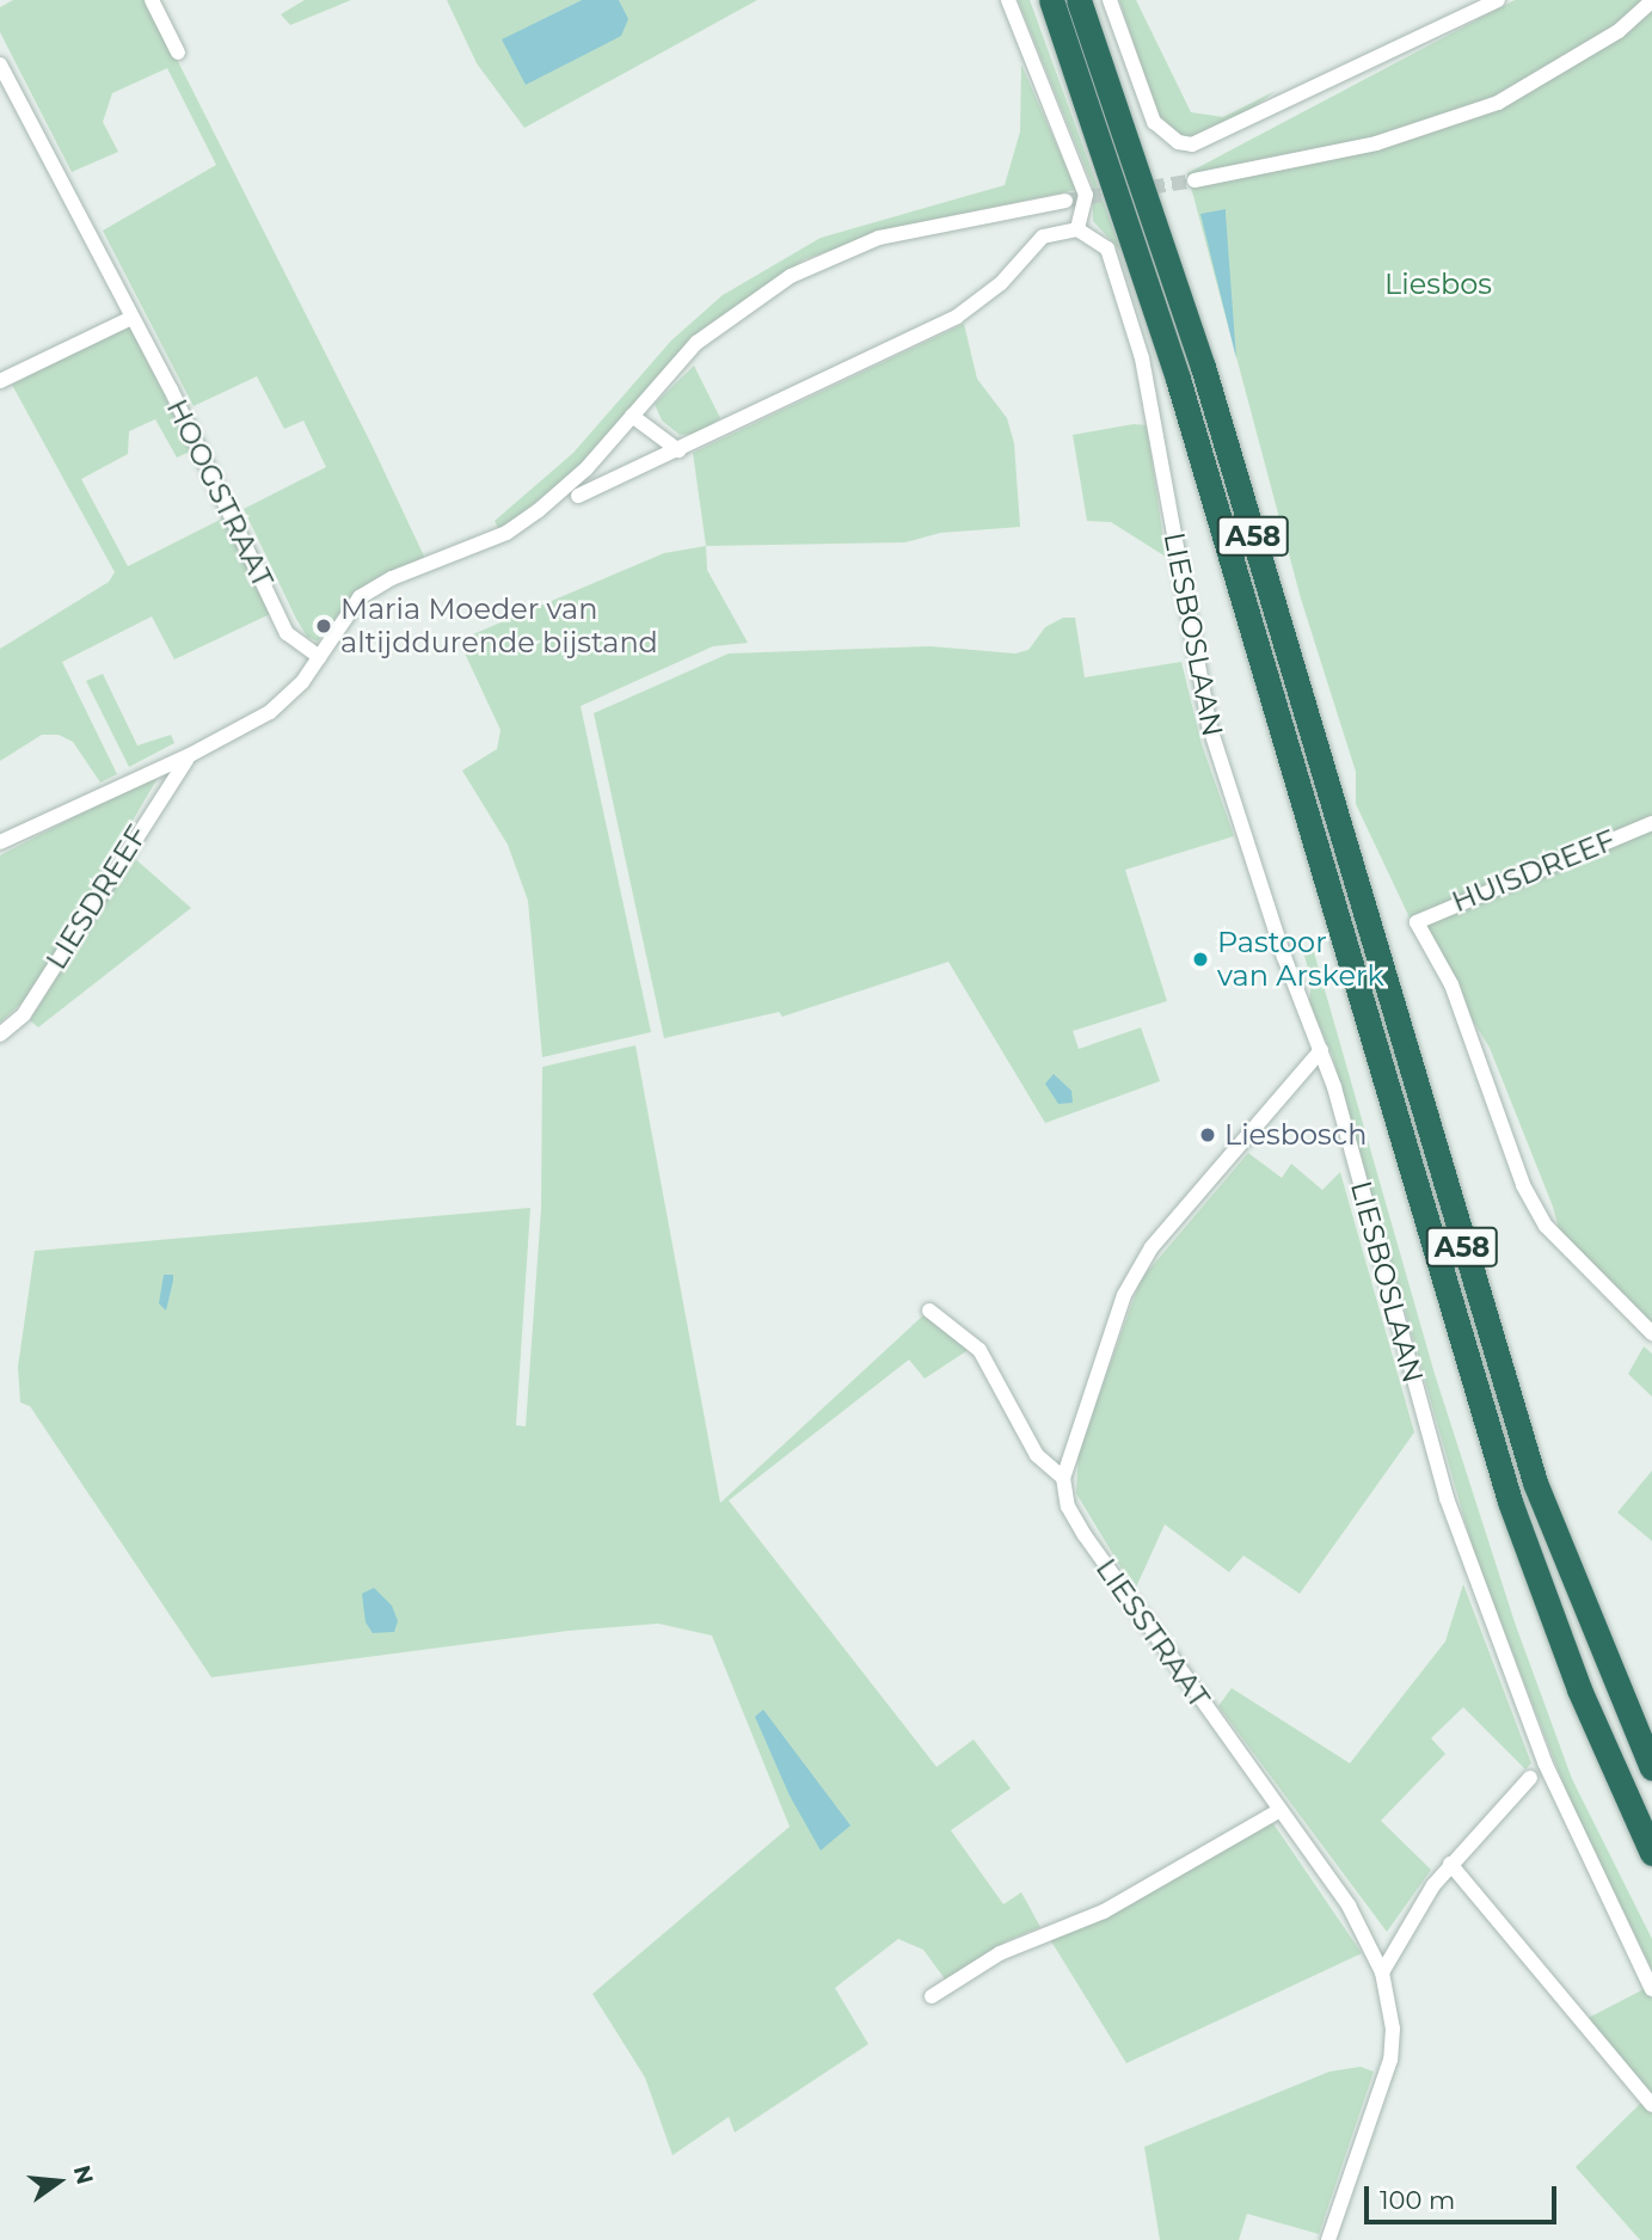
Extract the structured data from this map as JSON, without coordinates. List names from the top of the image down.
{
  "streets": {
    "highway": ["A58"],
    "street": [
      "HOOGSTRAAT",
      "LIESBOSLAAN",
      "HUISDREEF",
      "LIESDREEF",
      "LIESSTRAAT"
    ]
  },
  "parks": ["Liesbos"],
  "places": ["Maria Moeder van altijddurende bijstand", "Pastoor van Arskerk", "Liesbosch"],
  "scale_bar": "100 m",
  "north": "right"
}
